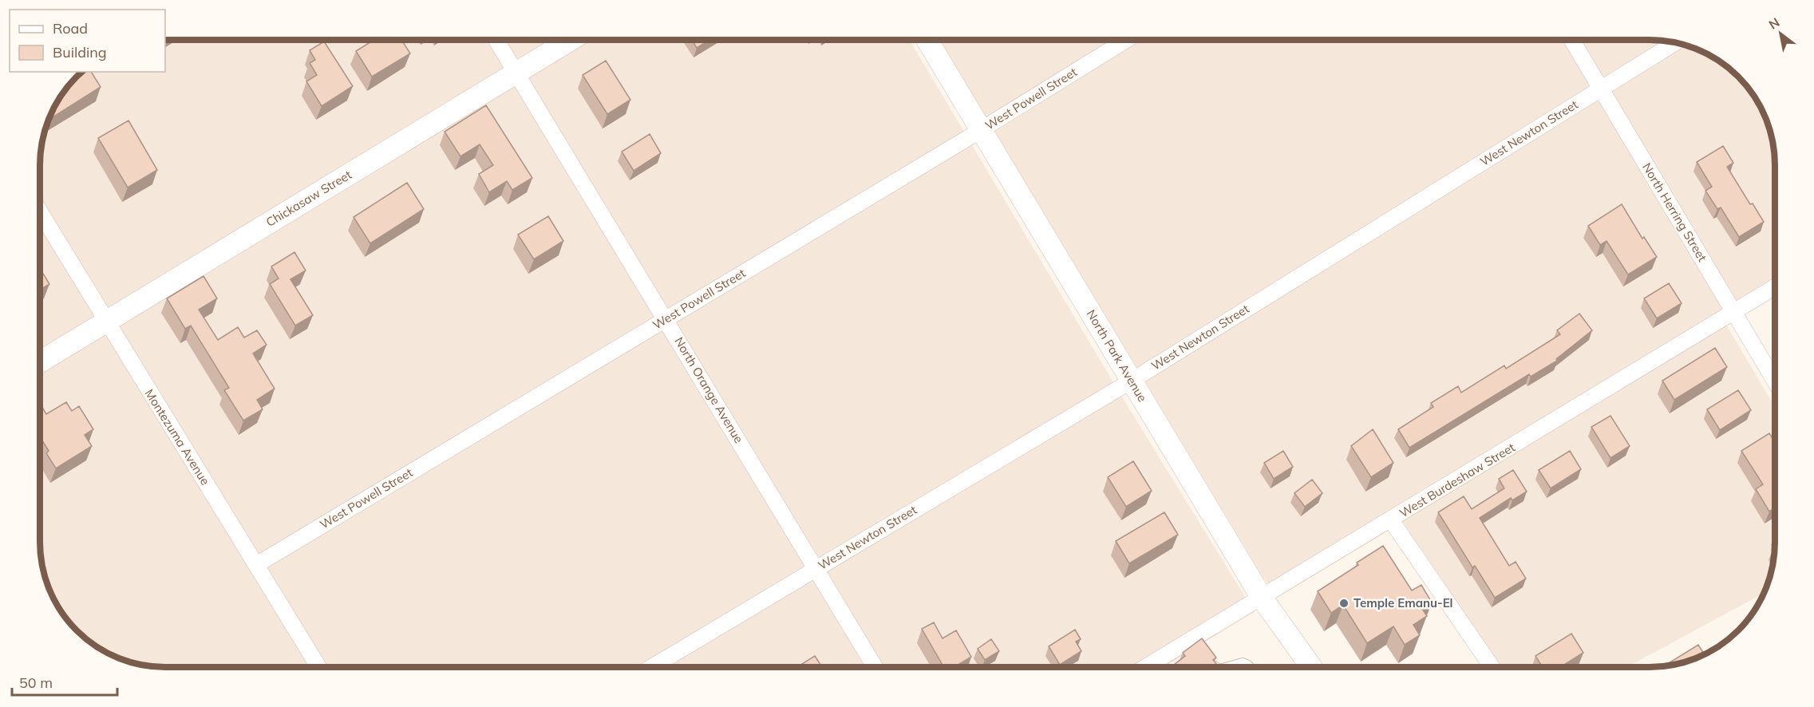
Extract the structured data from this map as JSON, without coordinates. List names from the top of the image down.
{
  "streets": {
    "street": [
      "West Powell Street",
      "West Newton Street",
      "Chickasaw Street",
      "North Herring Street",
      "North Park Avenue",
      "North Orange Avenue",
      "Montezuma Avenue",
      "West Burdeshaw Street"
    ]
  },
  "crossings": [
    ["West Powell Street", "North Park Avenue"],
    ["West Powell Street", "North Orange Avenue"],
    ["West Powell Street", "Montezuma Avenue"],
    ["West Newton Street", "North Herring Street"],
    ["West Newton Street", "North Park Avenue"],
    ["West Newton Street", "North Orange Avenue"],
    ["Chickasaw Street", "North Orange Avenue"],
    ["Chickasaw Street", "Montezuma Avenue"],
    ["North Herring Street", "West Burdeshaw Street"],
    ["North Park Avenue", "West Burdeshaw Street"]
  ],
  "places": ["Temple Emanu-El"],
  "legend": ["Road", "Building"],
  "scale_bar": "50 m",
  "north": "top left"
}
